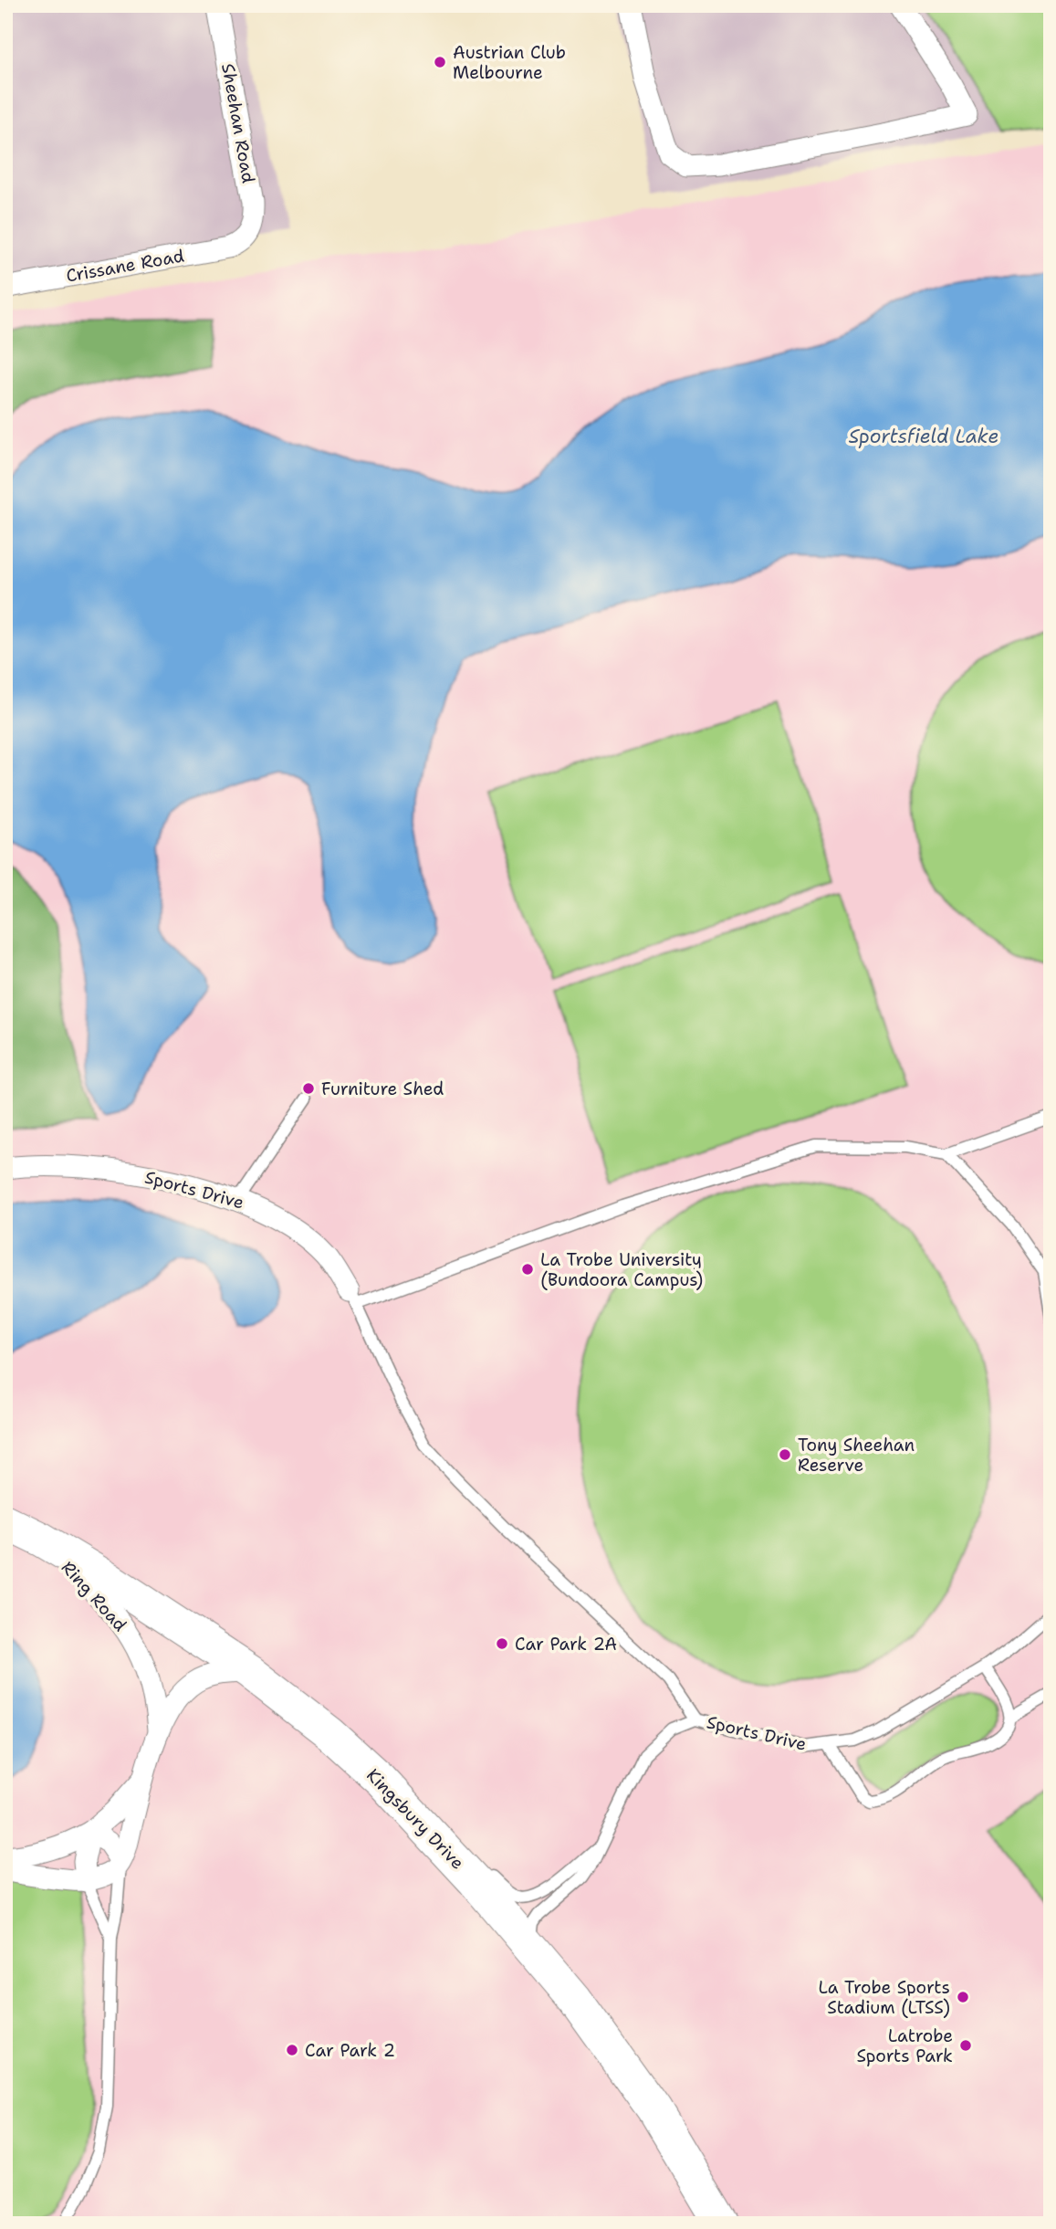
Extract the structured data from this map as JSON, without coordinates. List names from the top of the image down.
{
  "streets": {
    "main road": ["Kingsbury Drive"],
    "street": [
      "Sheehan Road",
      "Crissane Road",
      "Sports Drive",
      "Ring Road"
    ]
  },
  "crossings": [
    ["Sheehan Road", "Crissane Road"],
    ["Sports Drive", "Kingsbury Drive"],
    ["Ring Road", "Kingsbury Drive"]
  ],
  "water": ["Sportsfield Lake"],
  "places": [
    "Austrian Club Melbourne",
    "Furniture Shed",
    "La Trobe University (Bundoora Campus)",
    "Tony Sheehan Reserve",
    "Car Park 2A",
    "La Trobe Sports Stadium (LTSS)",
    "Latrobe Sports Park",
    "Car Park 2"
  ]
}
